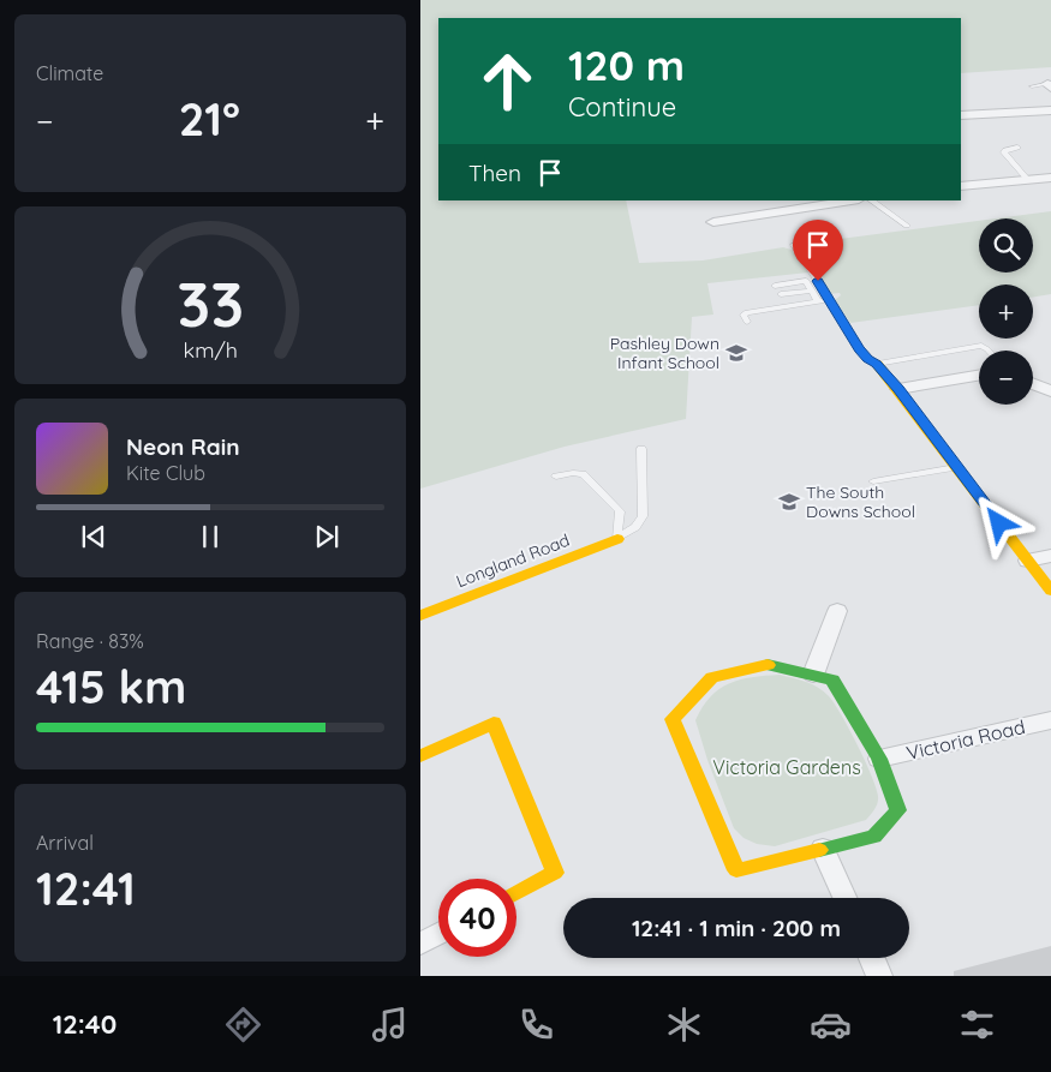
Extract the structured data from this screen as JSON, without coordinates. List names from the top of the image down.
{
  "streets": {
    "street": ["Longland Road", "Victoria Road"]
  },
  "parks": ["Victoria Gardens"],
  "places": {
    "school or university": ["Pashley Down Infant School", "The South Downs School"]
  },
  "page": {
    "tile": [
      "Climate",
      ["Range · 83%", "415 km"],
      ["Arrival", "12:41"]
    ],
    "turn": ["120 m", "Continue"],
    "heat": ["−", "21°", "+"],
    "then": "Then",
    "map_buttons": ["+", "−"],
    "song": ["Neon Rain", "Kite Club"],
    "limit": "40",
    "trip": "12:41 · 1 min · 200 m",
    "tabs": "12:40",
    "gauge": ["33", "km/h"]
  }
}
